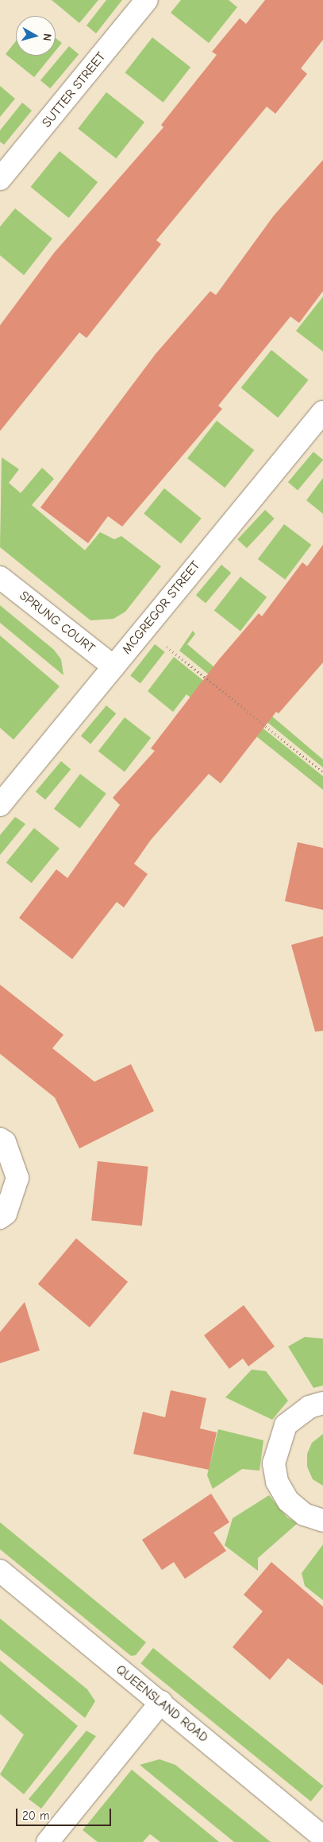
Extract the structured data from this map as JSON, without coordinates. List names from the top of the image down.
{
  "streets": {
    "street": [
      "SUTTER STREET",
      "MCGREGOR STREET",
      "SPRUNG COURT",
      "QUEENSLAND ROAD"
    ]
  },
  "crossings": [
    ["MCGREGOR STREET", "SPRUNG COURT"]
  ],
  "scale_bar": "20 m",
  "north": "right"
}
